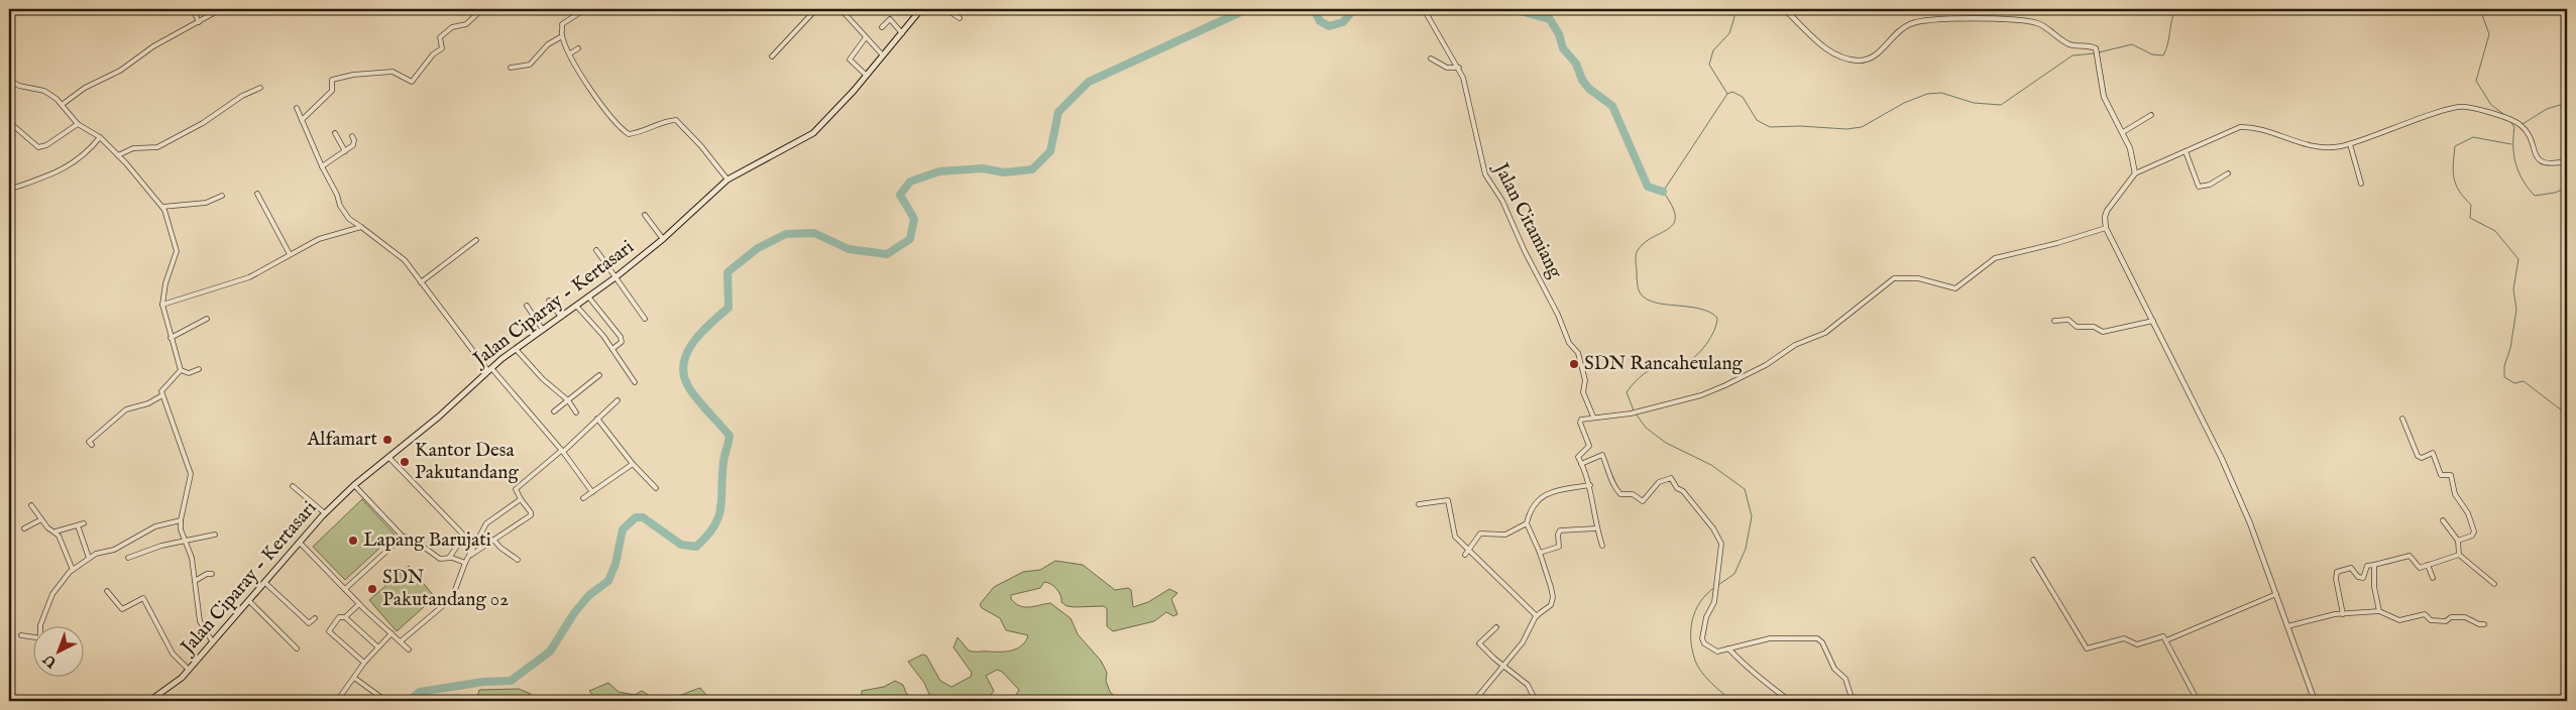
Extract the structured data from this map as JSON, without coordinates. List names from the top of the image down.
{
  "streets": {
    "main road": ["Jalan Ciparay - Kertasari"],
    "street": ["Jalan Citamiang"]
  },
  "places": [
    "SDN Rancaheulang",
    "Alfamart",
    "Kantor Desa Pakutandang",
    "Lapang Barujati",
    "SDN Pakutandang 02"
  ],
  "north": "bottom left"
}
